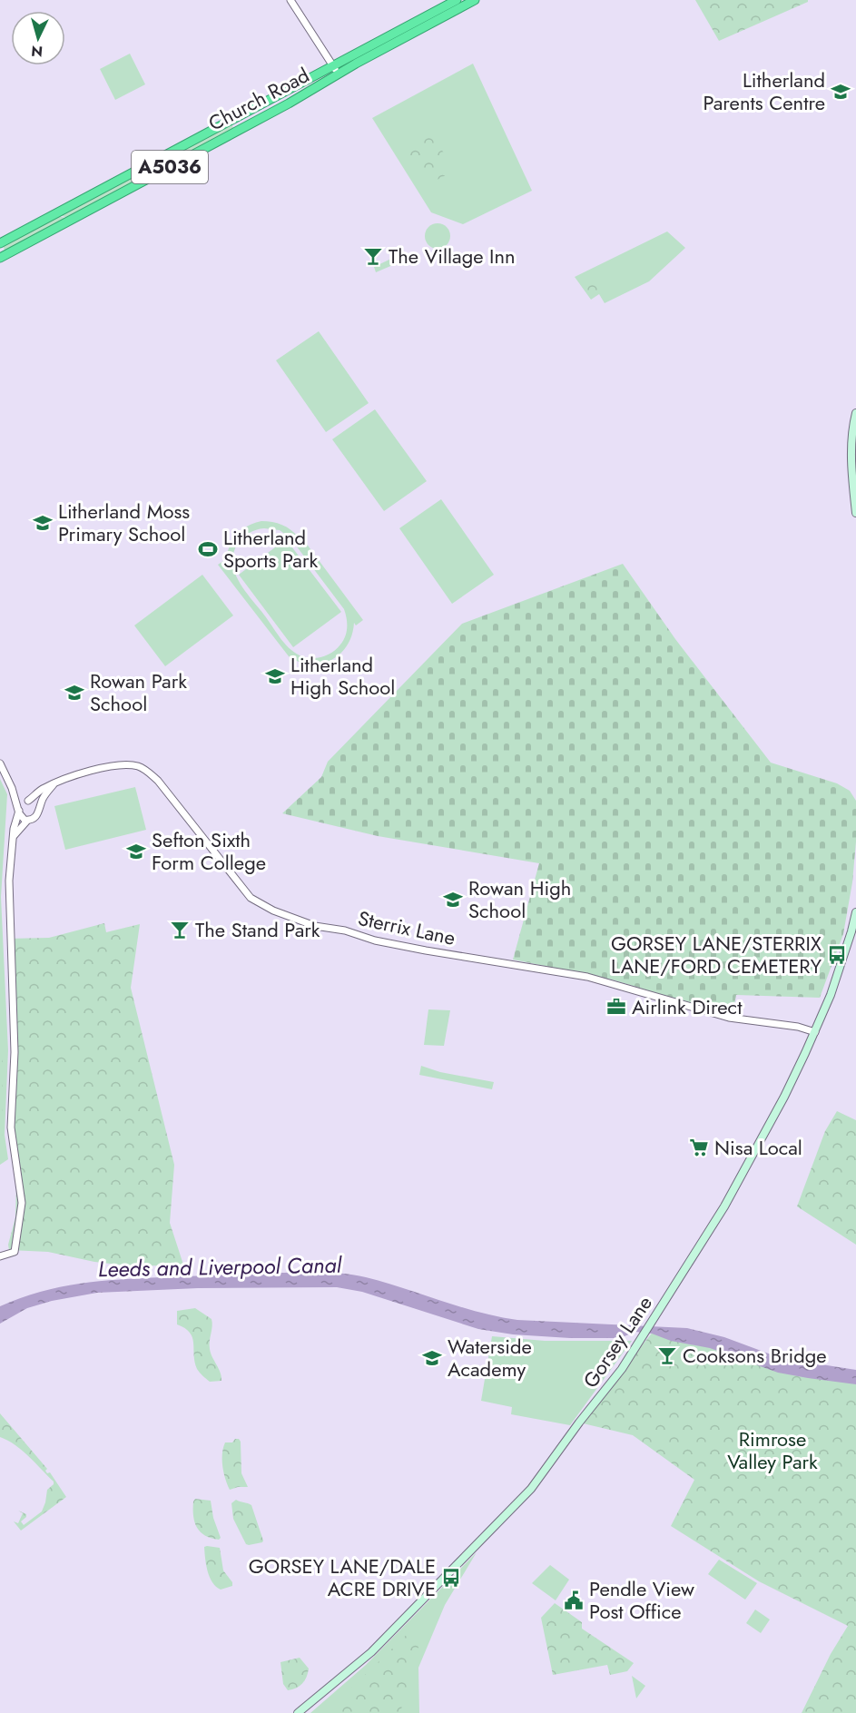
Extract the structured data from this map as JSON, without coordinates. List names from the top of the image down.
{
  "streets": {
    "highway": ["Church Road", "A5036"],
    "main road": ["Gorsey Lane"],
    "street": ["Sterrix Lane"]
  },
  "crossings": [
    ["Sterrix Lane", "Gorsey Lane"]
  ],
  "water": ["Leeds and Liverpool Canal"],
  "parks": ["Rimrose Valley Park"],
  "places": {
    "school or university": [
      "Litherland Parents Centre",
      "Litherland Moss Primary School",
      "Litherland High School",
      "Rowan Park School",
      "Sefton Sixth Form College",
      "Rowan High School",
      "Waterside Academy"
    ],
    "bar": ["The Village Inn", "The Stand Park", "Cooksons Bridge"],
    "sports": ["Litherland Sports Park"],
    "bus stop": ["GORSEY LANE/STERRIX LANE/FORD CEMETERY", "GORSEY LANE/DALE ACRE DRIVE"],
    "office": ["Airlink Direct"],
    "supermarket": ["Nisa Local"],
    "public building": ["Pendle View Post Office"]
  },
  "north": "bottom"
}
